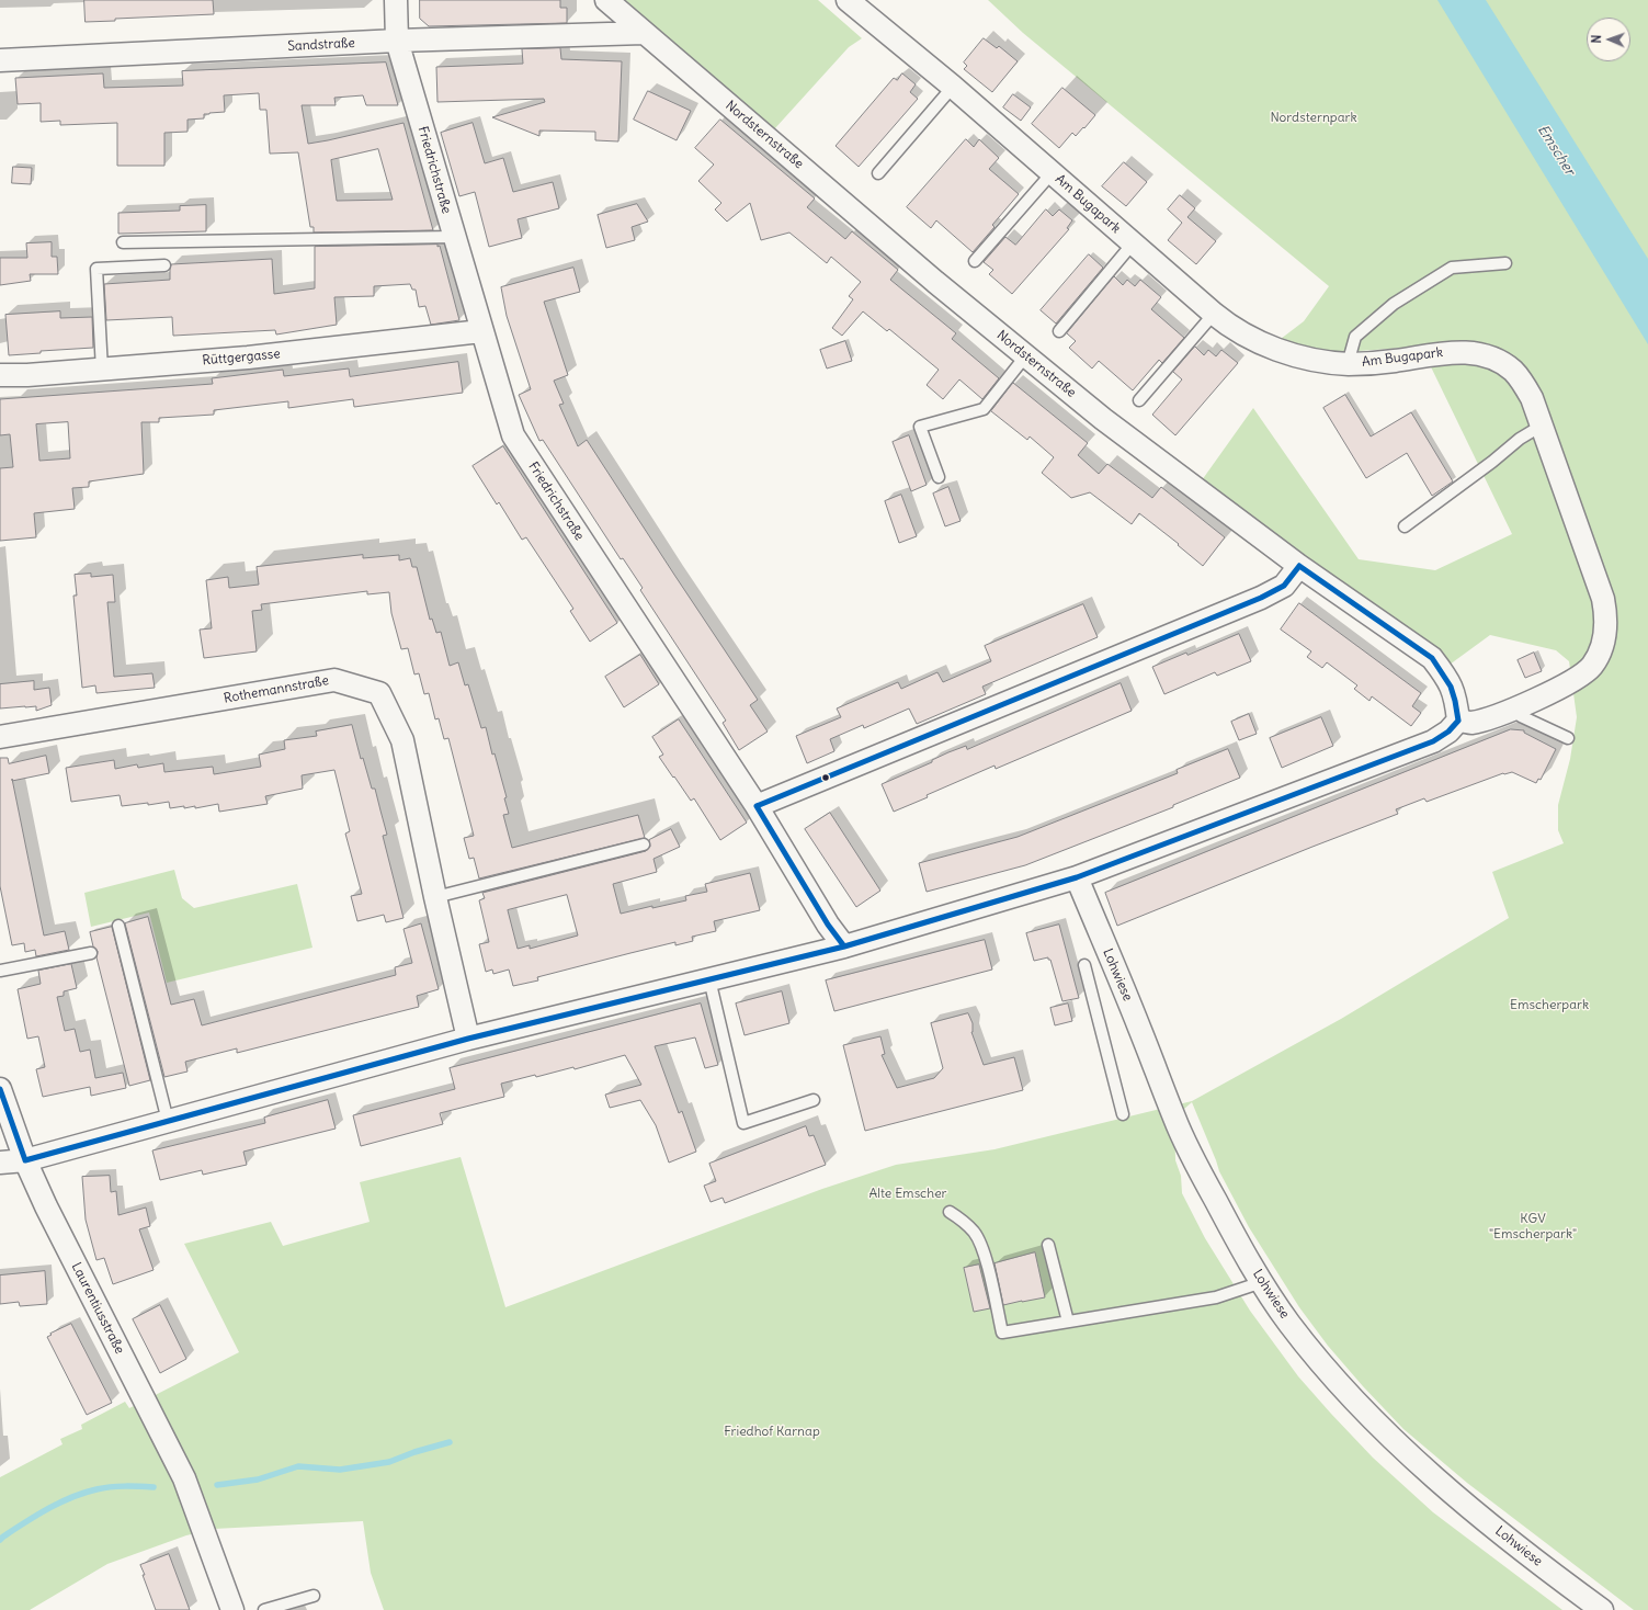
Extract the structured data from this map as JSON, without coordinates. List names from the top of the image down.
{
  "streets": {
    "street": [
      "Sandstraße",
      "Nordsternstraße",
      "Friedrichstraße",
      "Am Bugapark",
      "Rüttgergasse",
      "Rothemannstraße",
      "Lohwiese",
      "Laurentiusstraße"
    ]
  },
  "crossings": [
    ["Sandstraße", "Nordsternstraße"],
    ["Sandstraße", "Friedrichstraße"],
    ["Nordsternstraße", "Am Bugapark"],
    ["Friedrichstraße", "Rüttgergasse"]
  ],
  "water": ["Emscher"],
  "parks": [
    "Nordsternpark",
    "Emscherpark",
    "Alte Emscher",
    "KGV \"Emscherpark\"",
    "Friedhof Karnap"
  ],
  "north": "left"
}
